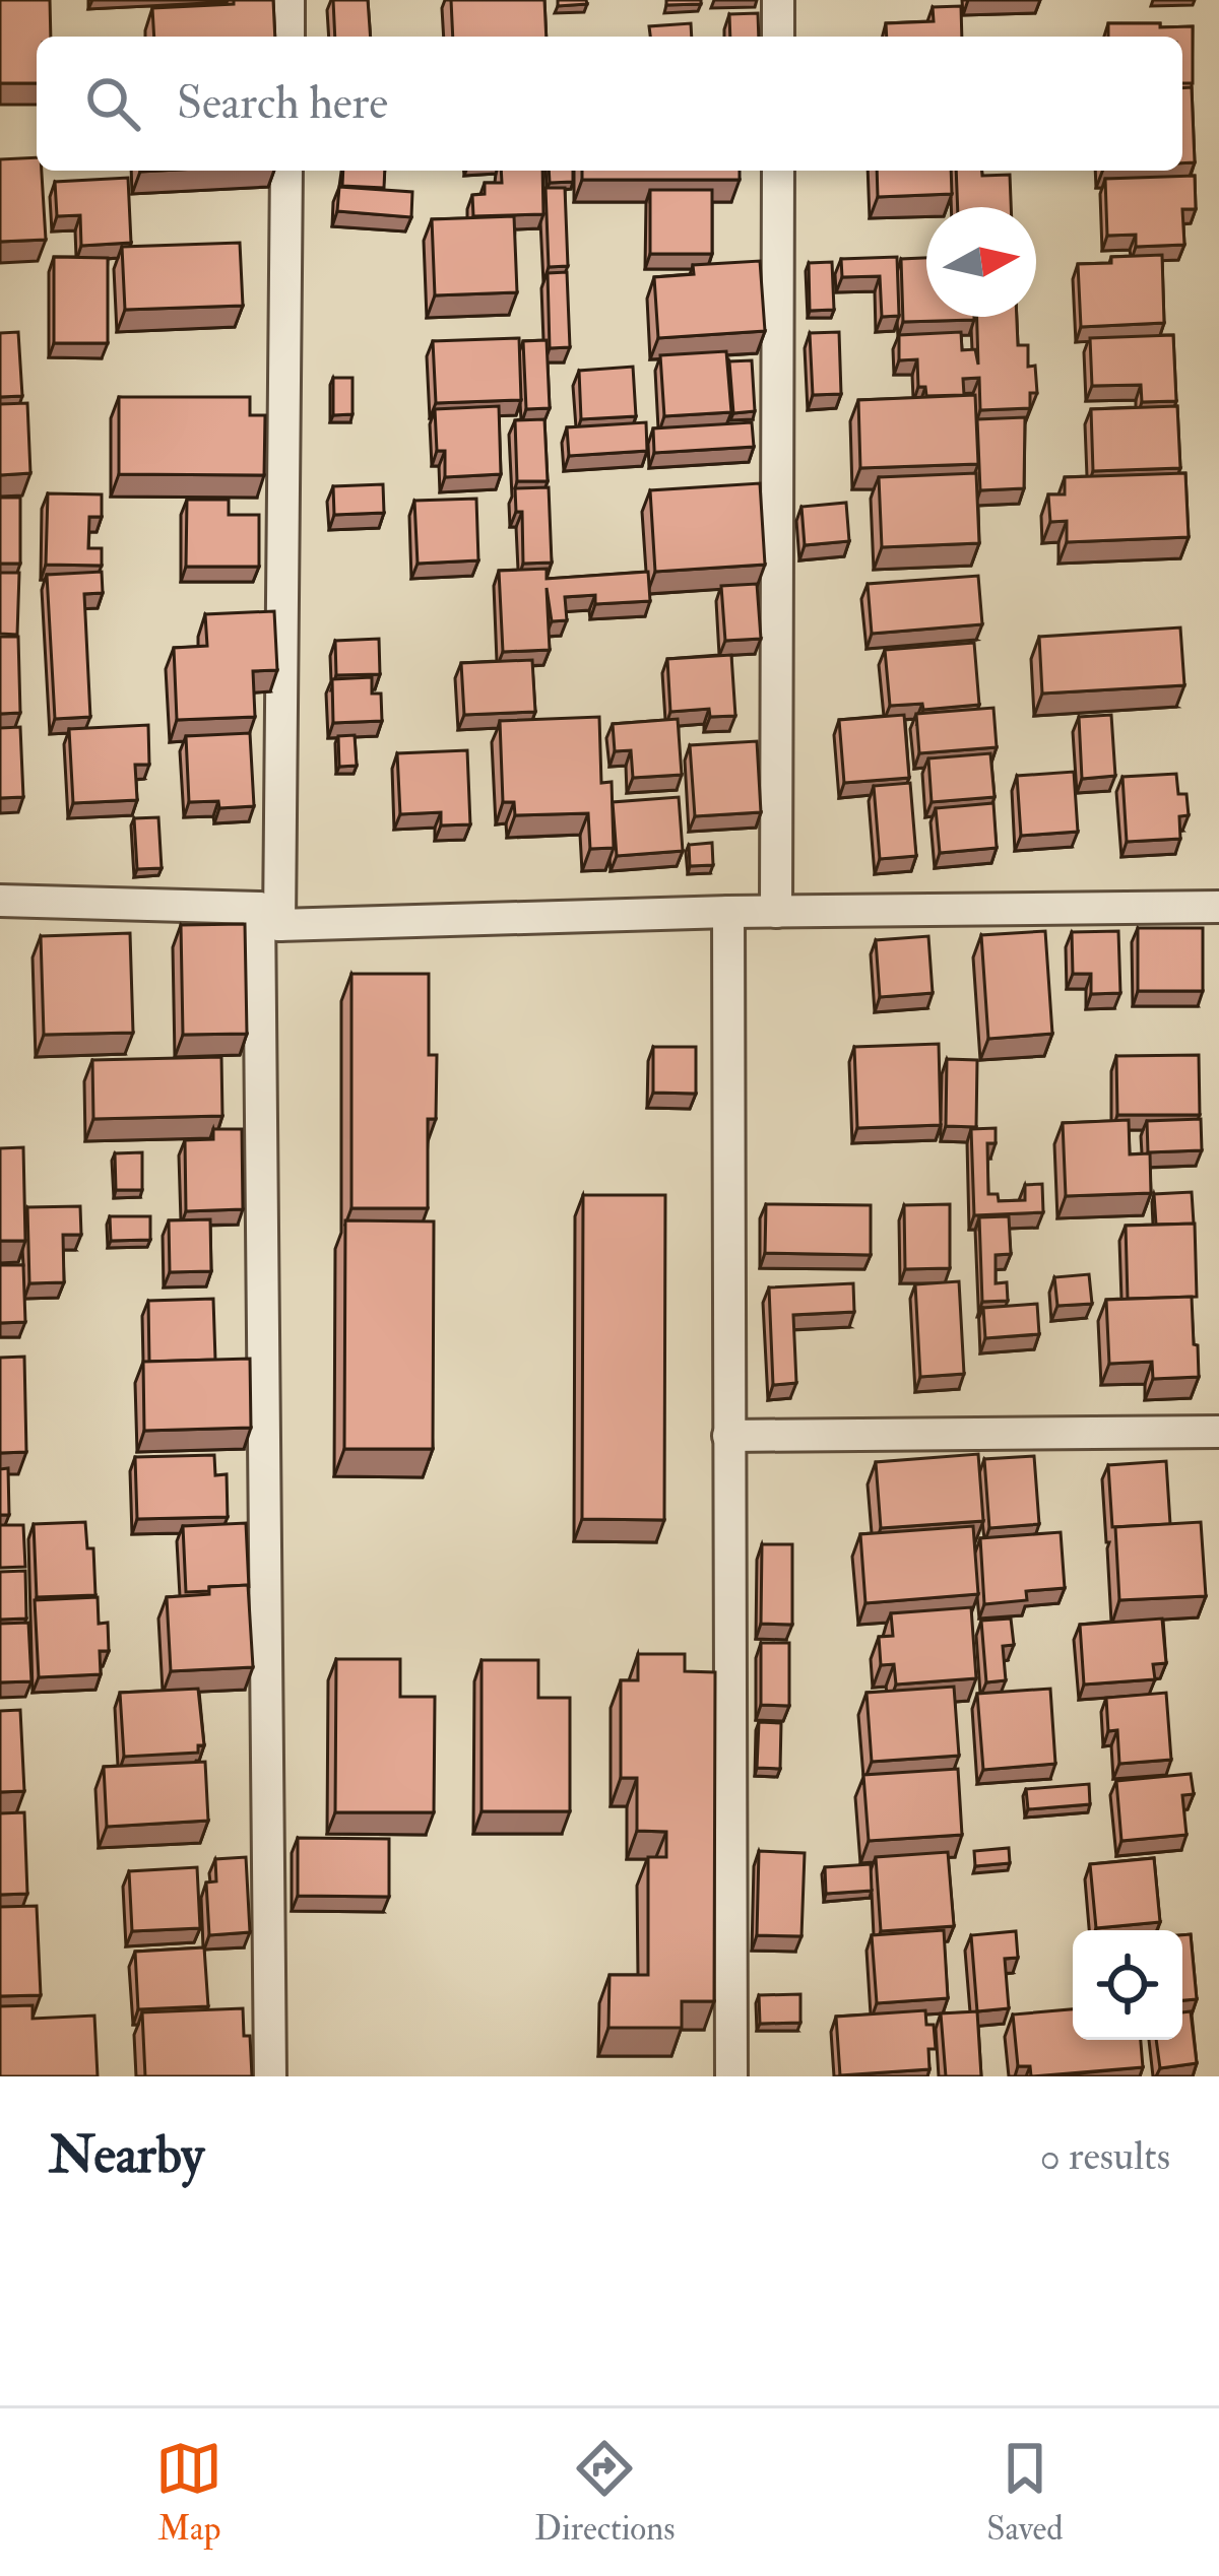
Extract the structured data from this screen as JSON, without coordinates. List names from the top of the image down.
{
  "north": "right",
  "page": {
    "search": "Search here",
    "heading": ["Nearby", "0 results"],
    "nav": ["Map", "Directions", "Saved"]
  }
}
